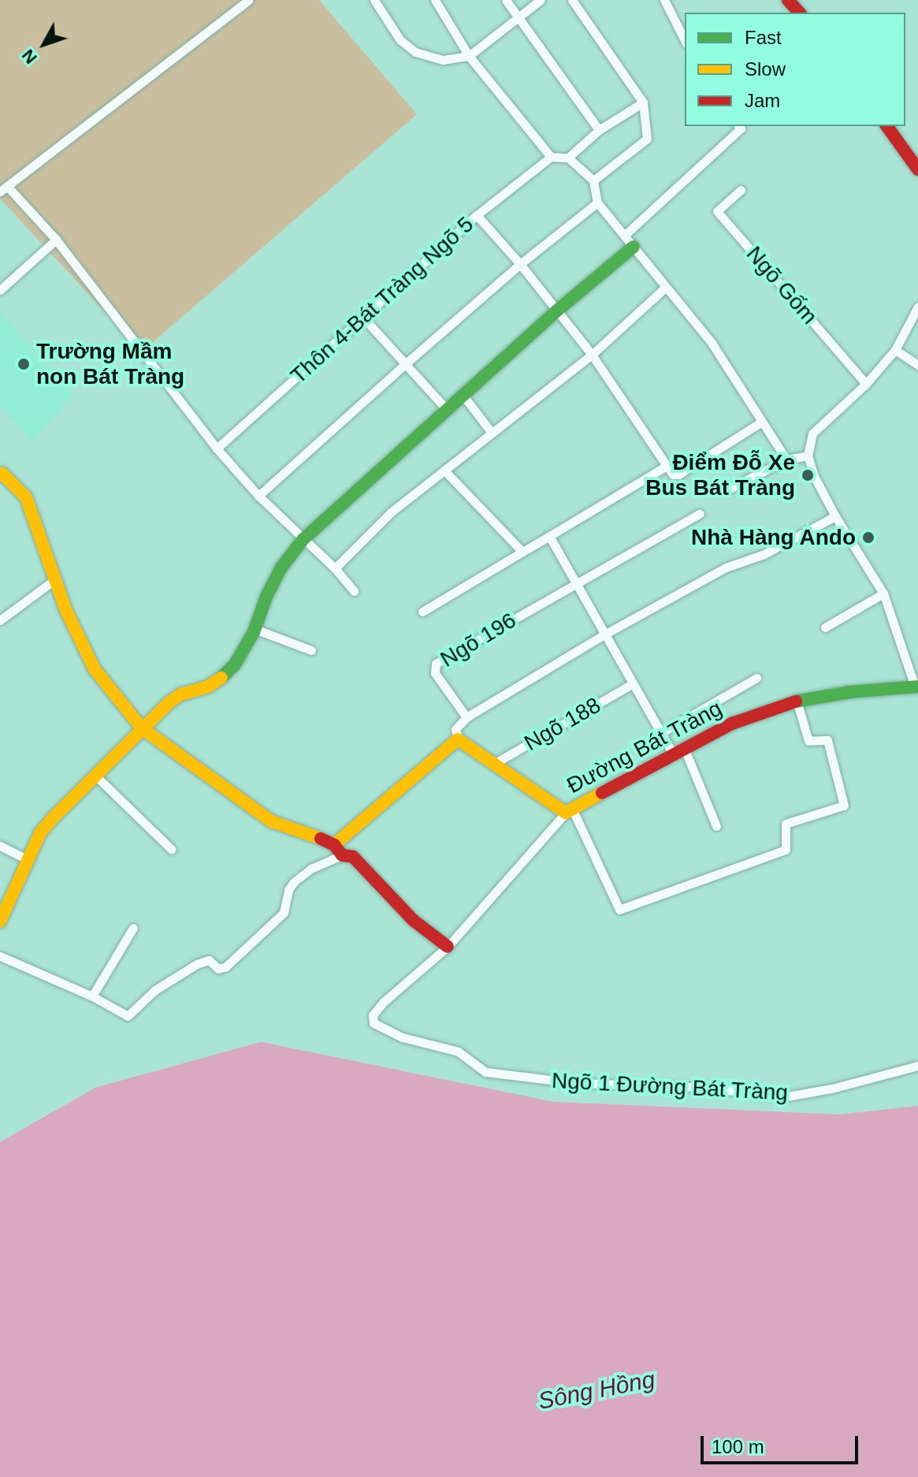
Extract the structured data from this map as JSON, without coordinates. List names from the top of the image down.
{
  "streets": {
    "street": [
      "Ngõ Gốm",
      "Thôn 4-Bát Tràng Ngõ 5",
      "Ngõ 196",
      "Ngõ 188",
      "Đường Bát Tràng",
      "Ngõ 1 Đường Bát Tràng"
    ]
  },
  "crossings": [
    ["Ngõ 188", "Đường Bát Tràng"]
  ],
  "water": ["Sông Hồng"],
  "places": ["Trường Mầm non Bát Tràng", "Điểm Đỗ Xe Bus Bát Tràng", "Nhà Hàng Ando"],
  "legend": ["Fast", "Slow", "Jam"],
  "scale_bar": "100 m",
  "north": "bottom left"
}
